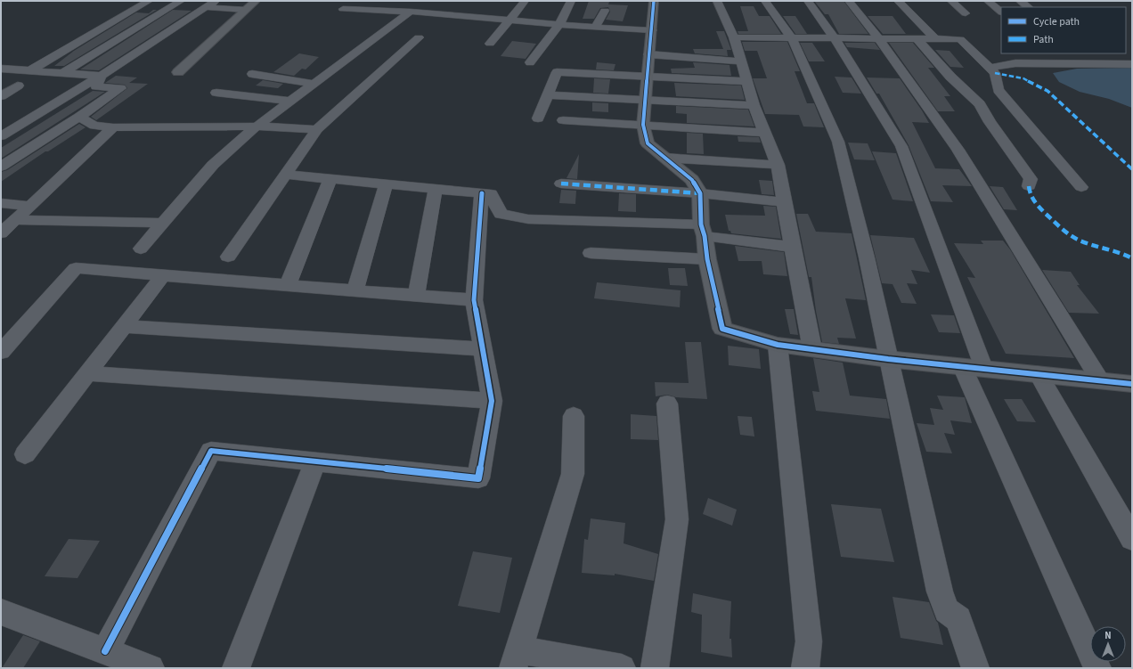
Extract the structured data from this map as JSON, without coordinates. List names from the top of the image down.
{
  "legend": ["Cycle path", "Path"],
  "north": "top"
}
